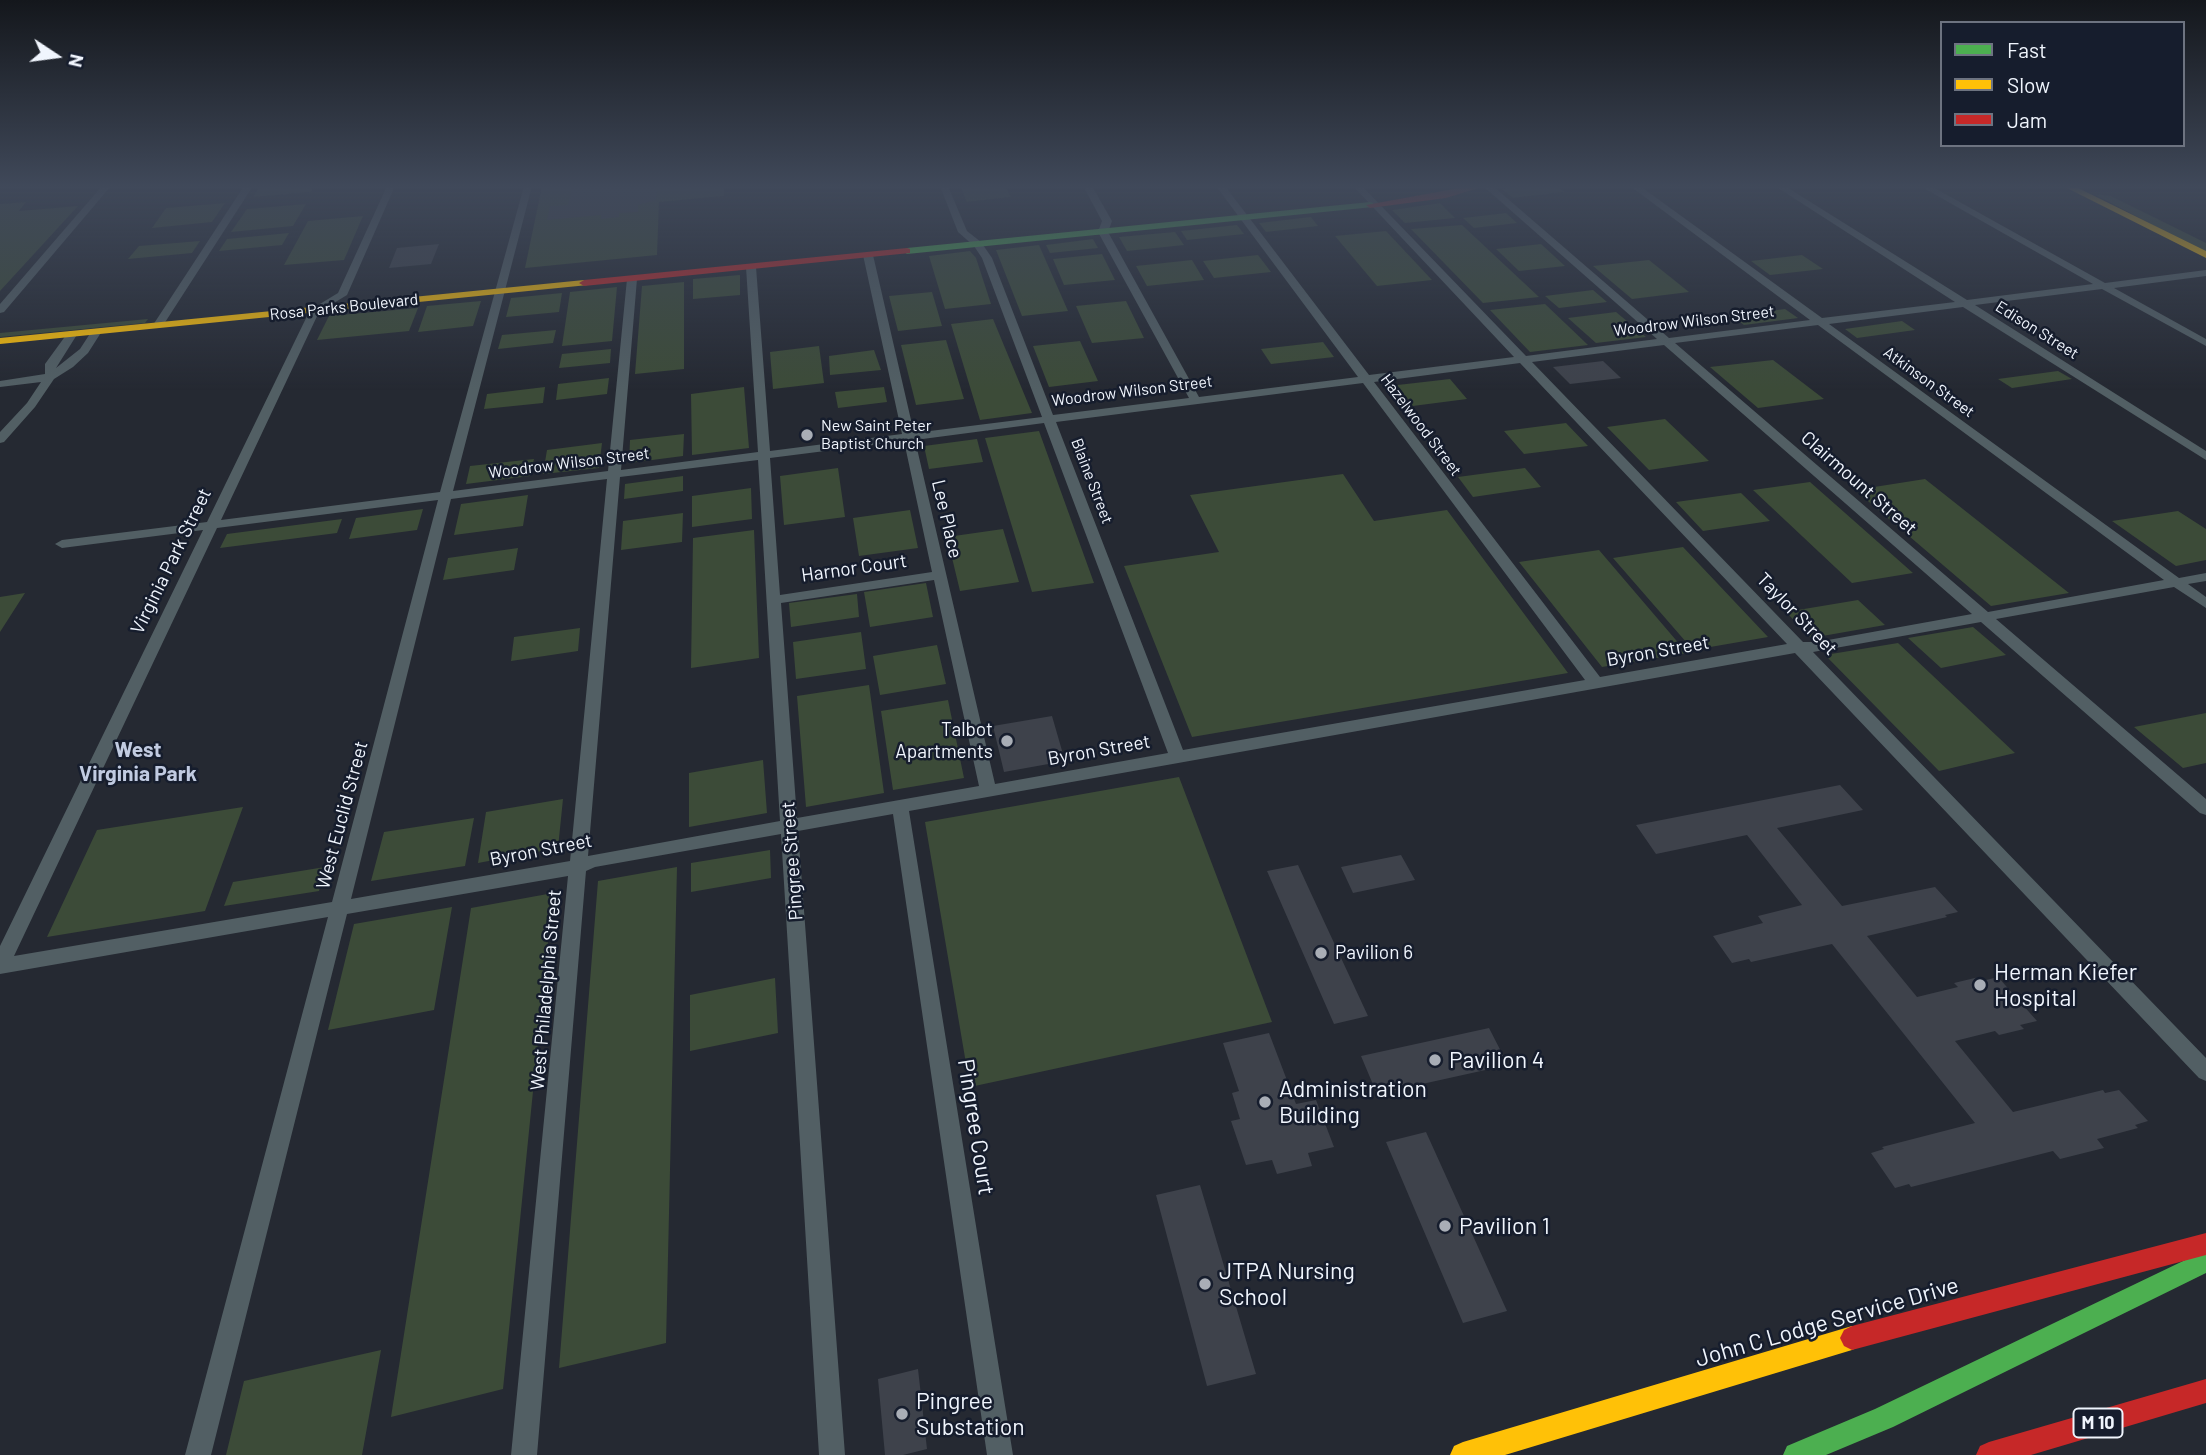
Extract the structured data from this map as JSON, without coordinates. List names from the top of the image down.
{
  "streets": {
    "main road": ["Rosa Parks Boulevard", "John C Lodge Service Drive", "M 10"],
    "street": [
      "Woodrow Wilson Street",
      "Edison Street",
      "Atkinson Street",
      "Hazelwood Street",
      "Blaine Street",
      "Clairmount Street",
      "Lee Place",
      "Virginia Park Street",
      "Harnor Court",
      "Taylor Street",
      "Byron Street",
      "West Euclid Street",
      "Pingree Street",
      "West Philadelphia Street",
      "Pingree Court"
    ]
  },
  "crossings": [
    ["Rosa Parks Boulevard", "Lee Place"],
    ["Rosa Parks Boulevard", "Virginia Park Street"],
    ["Rosa Parks Boulevard", "West Euclid Street"],
    ["Rosa Parks Boulevard", "Pingree Street"],
    ["Rosa Parks Boulevard", "West Philadelphia Street"],
    ["Woodrow Wilson Street", "Edison Street"],
    ["Woodrow Wilson Street", "Atkinson Street"],
    ["Woodrow Wilson Street", "Hazelwood Street"],
    ["Woodrow Wilson Street", "Blaine Street"],
    ["Woodrow Wilson Street", "Clairmount Street"],
    ["Woodrow Wilson Street", "Lee Place"],
    ["Woodrow Wilson Street", "Virginia Park Street"],
    ["Woodrow Wilson Street", "Taylor Street"],
    ["Woodrow Wilson Street", "West Euclid Street"],
    ["Woodrow Wilson Street", "Pingree Street"],
    ["Woodrow Wilson Street", "West Philadelphia Street"],
    ["Atkinson Street", "Byron Street"],
    ["Hazelwood Street", "Byron Street"],
    ["Blaine Street", "Byron Street"],
    ["Clairmount Street", "Byron Street"],
    ["Lee Place", "Harnor Court"],
    ["Lee Place", "Byron Street"],
    ["Virginia Park Street", "Byron Street"],
    ["Harnor Court", "Pingree Street"],
    ["Taylor Street", "Byron Street"],
    ["Byron Street", "West Euclid Street"],
    ["Byron Street", "Pingree Street"],
    ["Byron Street", "West Philadelphia Street"],
    ["Byron Street", "Pingree Court"]
  ],
  "districts": ["West Virginia Park"],
  "places": [
    "New Saint Peter Baptist Church",
    "Talbot Apartments",
    "Pavilion 6",
    "Herman Kiefer Hospital",
    "Pavilion 4",
    "Administration Building",
    "Pavilion 1",
    "JTPA Nursing School",
    "Pingree Substation"
  ],
  "legend": ["Fast", "Slow", "Jam"],
  "north": "right"
}
